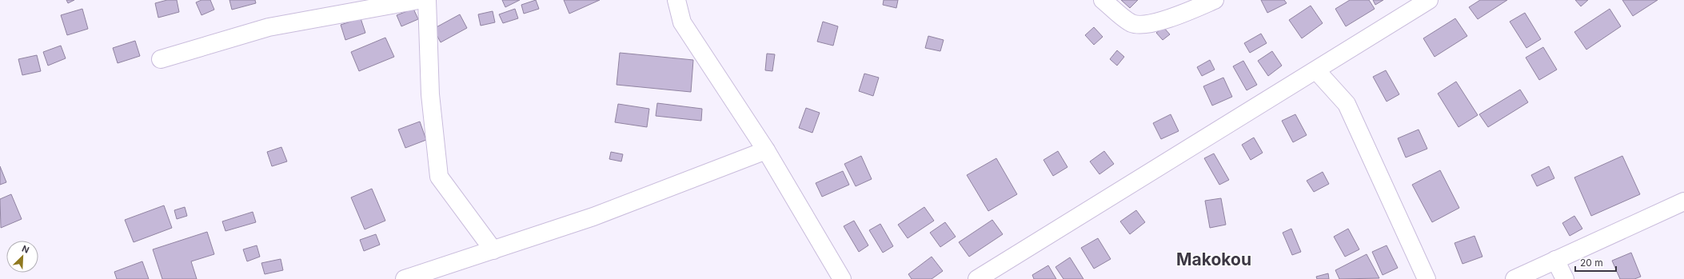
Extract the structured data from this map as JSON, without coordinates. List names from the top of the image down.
{
  "districts": ["Makokou"],
  "scale_bar": "20 m",
  "north": "top right"
}
